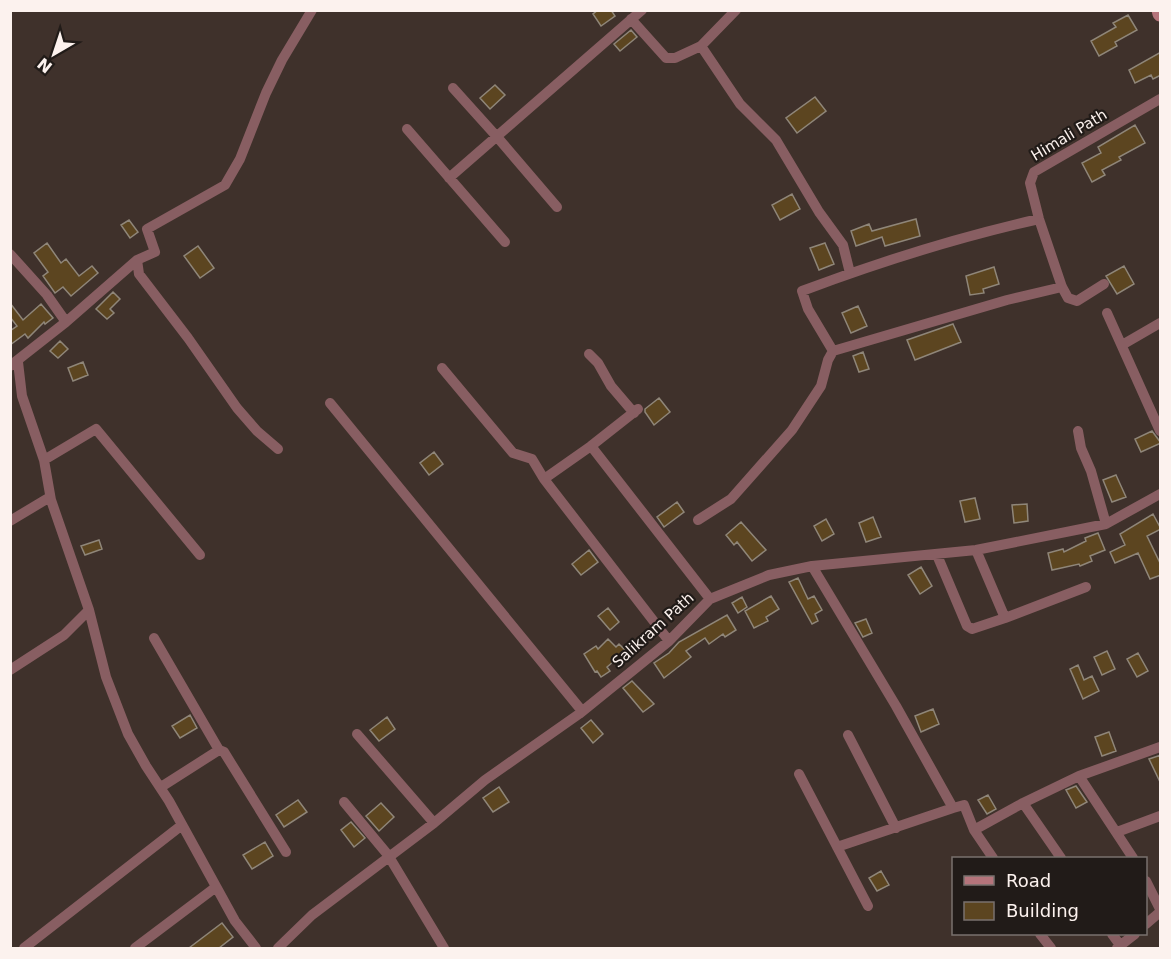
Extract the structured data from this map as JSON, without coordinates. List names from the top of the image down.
{
  "streets": {
    "street": ["Himali Path", "Salikram Path"]
  },
  "legend": ["Road", "Building"],
  "north": "bottom left"
}
